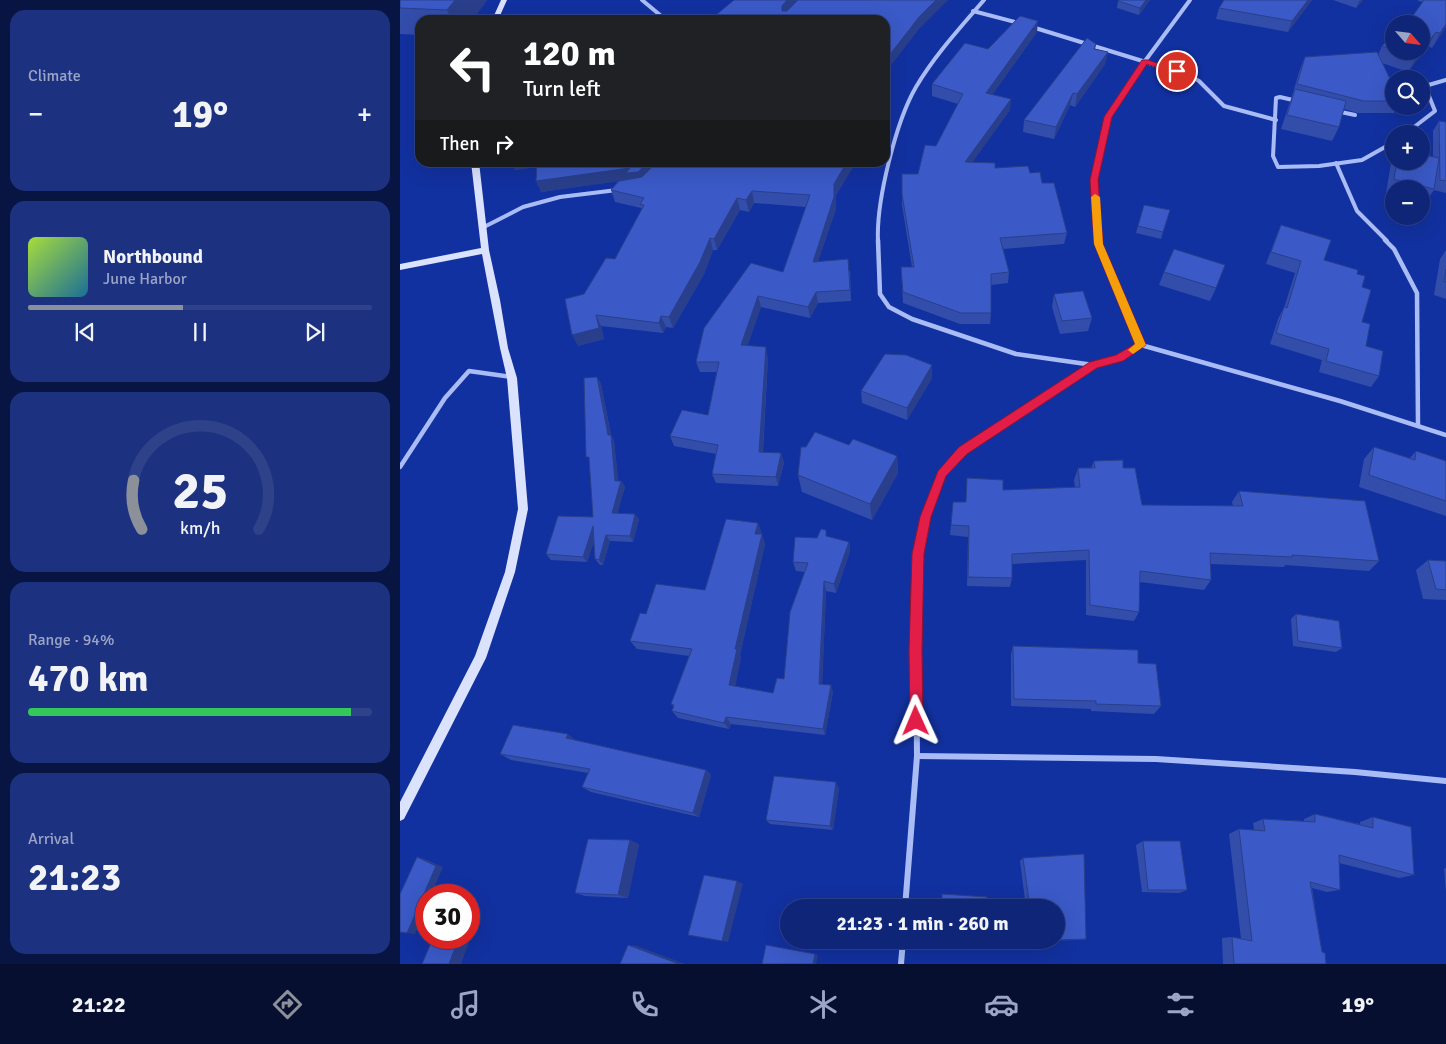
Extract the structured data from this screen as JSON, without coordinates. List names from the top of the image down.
{
  "north": "bottom right",
  "page": {
    "tile": [
      "Climate",
      ["Range · 94%", "470 km"],
      ["Arrival", "21:23"]
    ],
    "map_buttons": ["+", "−"],
    "turn": ["120 m", "Turn left"],
    "heat": ["−", "19°", "+"],
    "then": "Then",
    "song": ["Northbound", "June Harbor"],
    "limit": "30",
    "trip": "21:23 · 1 min · 260 m",
    "tabs": ["21:22", "19°"],
    "gauge": ["25", "km/h"]
  }
}
